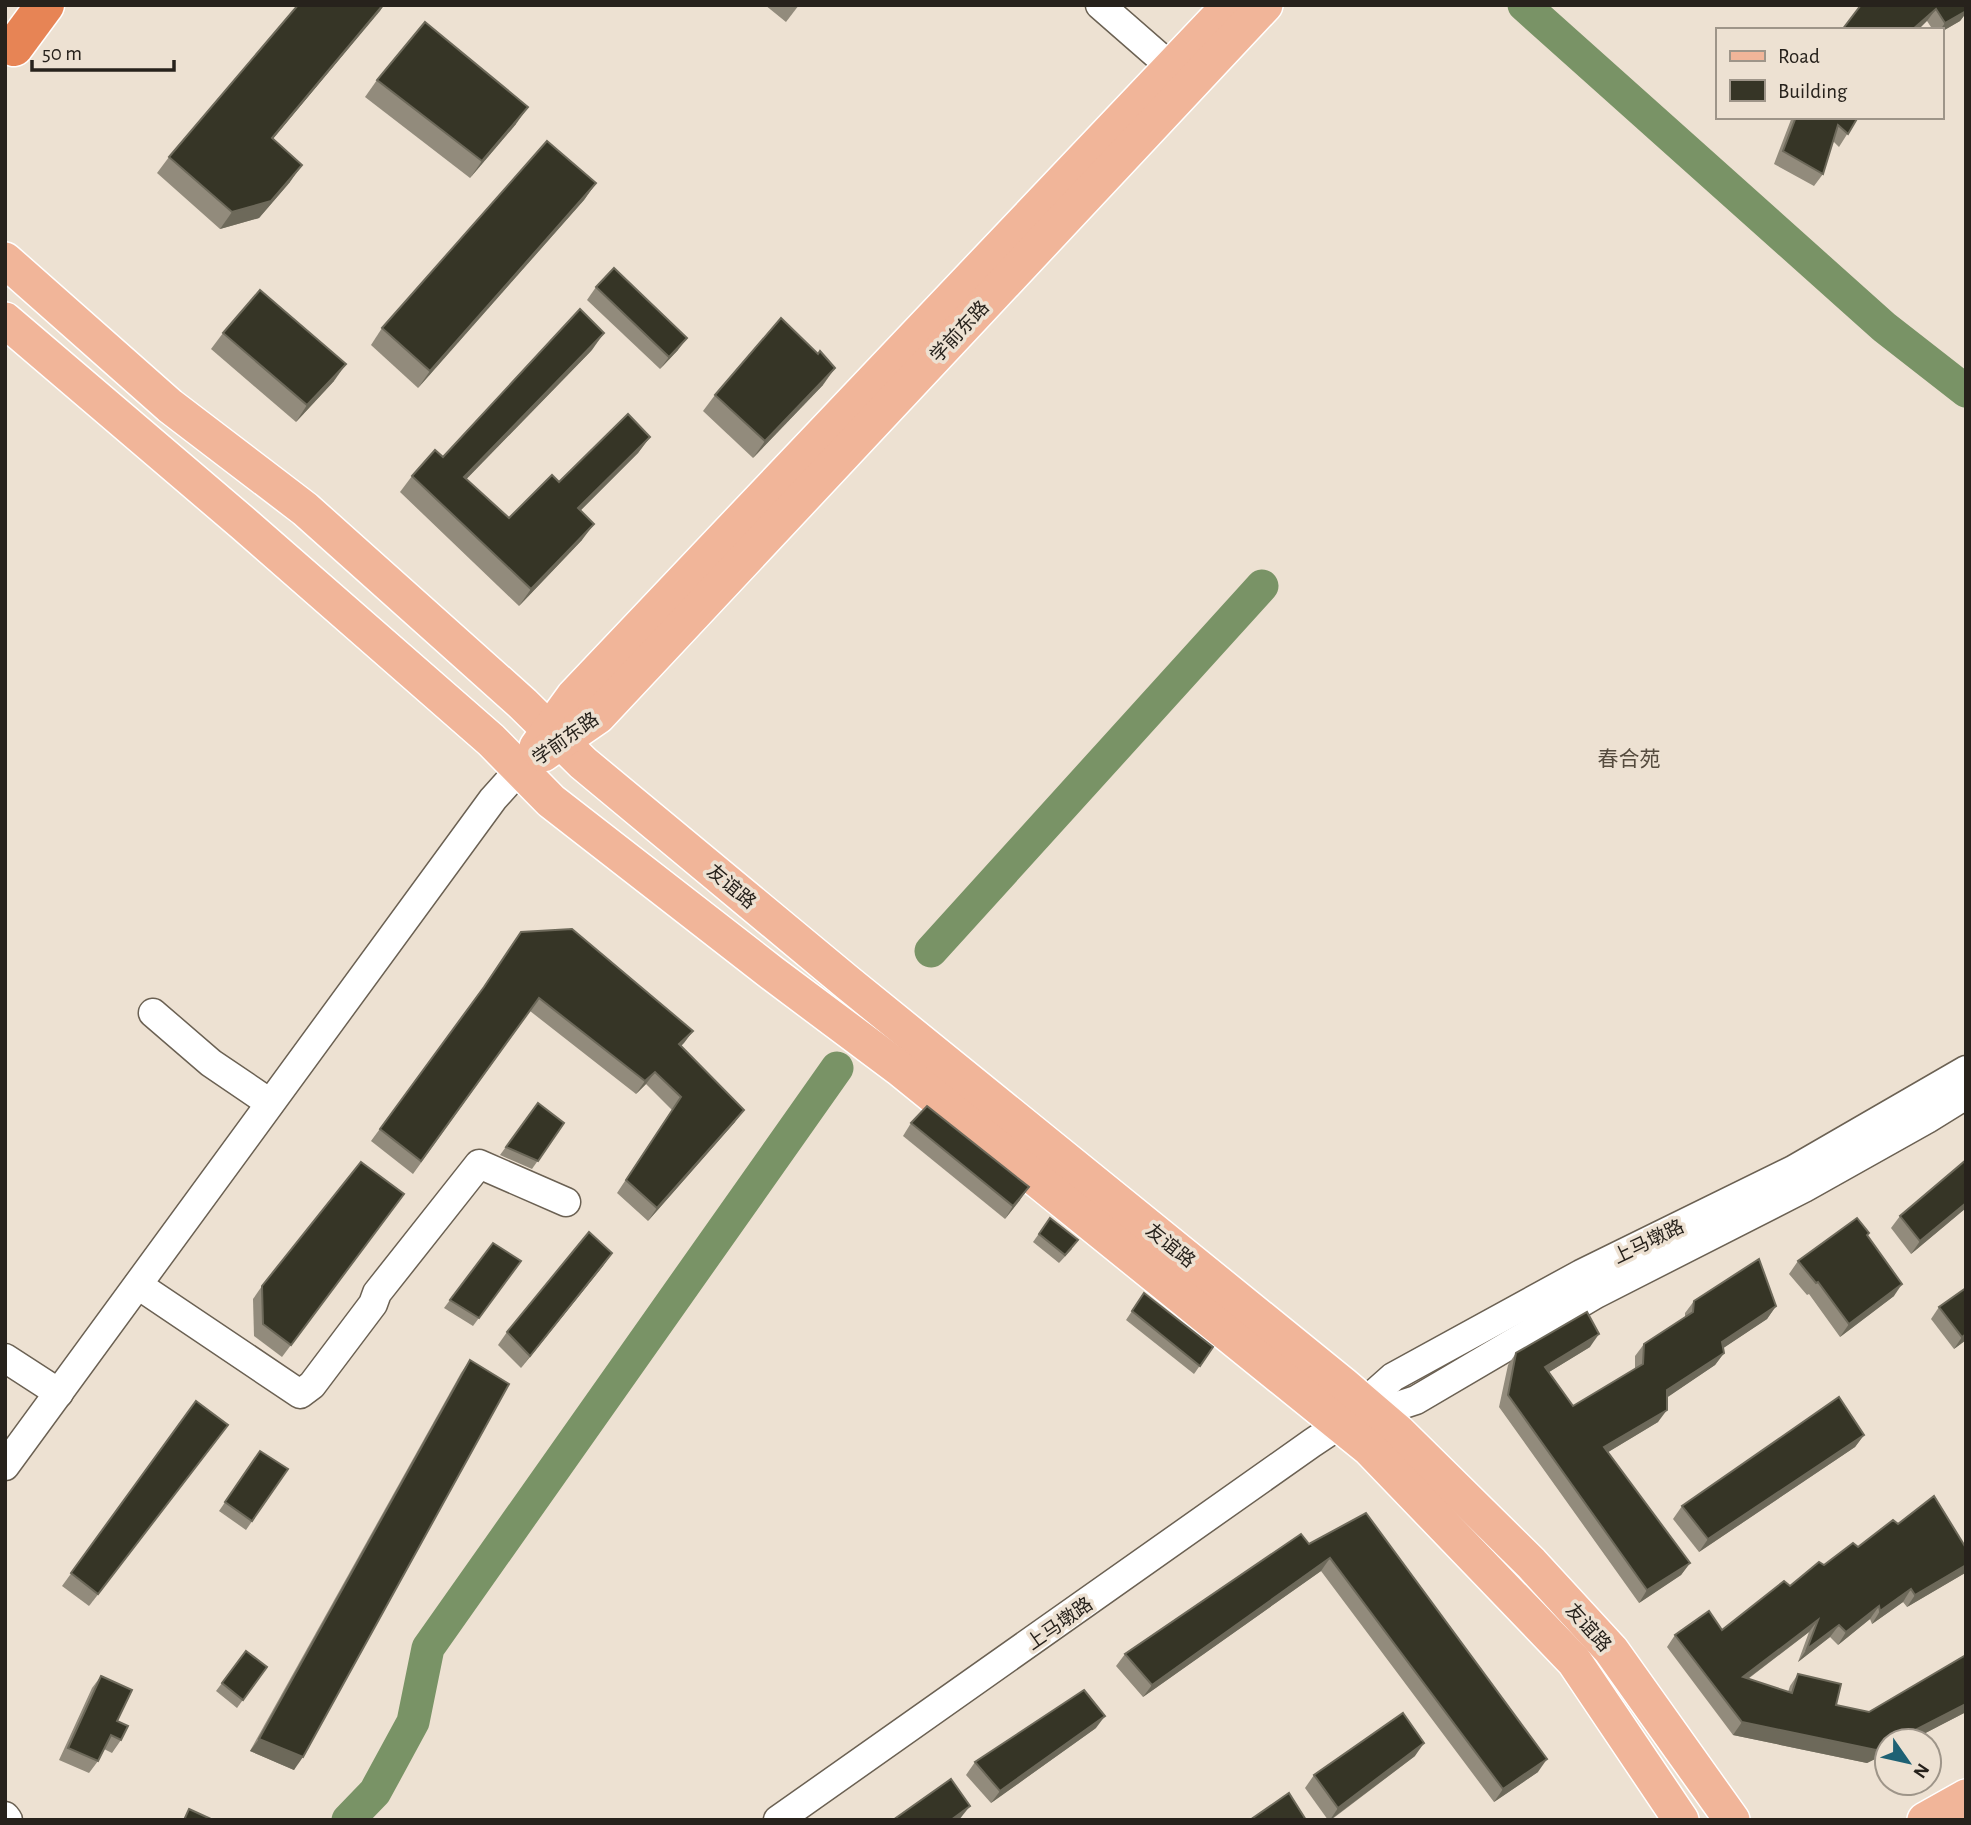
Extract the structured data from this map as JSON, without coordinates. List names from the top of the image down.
{
  "streets": {
    "main road": ["学前东路", "友谊路"],
    "street": ["上马墩路"]
  },
  "crossings": [
    ["学前东路", "友谊路"],
    ["友谊路", "上马墩路"]
  ],
  "districts": ["春合苑"],
  "legend": ["Road", "Building"],
  "scale_bar": "50 m",
  "north": "bottom right"
}
